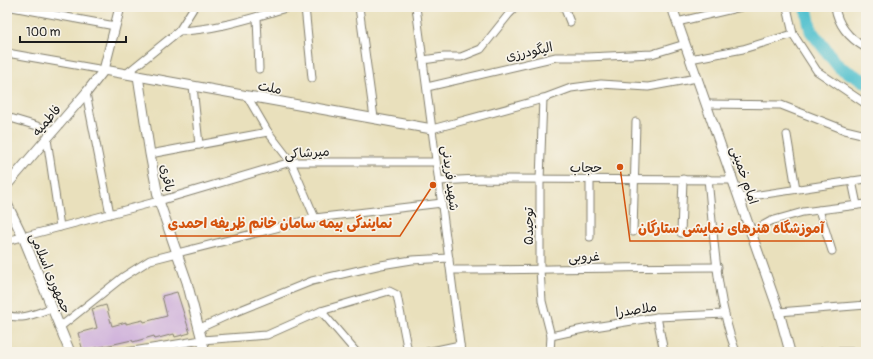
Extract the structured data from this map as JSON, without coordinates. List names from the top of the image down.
{
  "streets": {
    "street": [
      "الیگودرزی",
      "ملت",
      "فاطمیه",
      "میرشاکی",
      "حجاب",
      "امام خمینی",
      "باقری",
      "شهید فریدنی",
      "توحید۵",
      "غروبی",
      "جمهوری اسلامی",
      "ملاصدرا"
    ]
  },
  "crossings": [
    ["الیگودرزی", "امام خمینی"],
    ["الیگودرزی", "شهید فریدنی"],
    ["ملت", "فاطمیه"],
    ["ملت", "باقری"],
    ["ملت", "شهید فریدنی"],
    ["میرشاکی", "باقری"],
    ["میرشاکی", "شهید فریدنی"],
    ["میرشاکی", "جمهوری اسلامی"],
    ["حجاب", "امام خمینی"],
    ["حجاب", "شهید فریدنی"],
    ["حجاب", "توحید۵"],
    ["شهید فریدنی", "غروبی"],
    ["توحید۵", "غروبی"],
    ["توحید۵", "ملاصدرا"]
  ],
  "places": ["آموزشگاه هنرهای نمایشی ستارگان", "نمایندگی بیمه سامان خانم ظریفه احمدی"],
  "scale_bar": "100 m"
}
